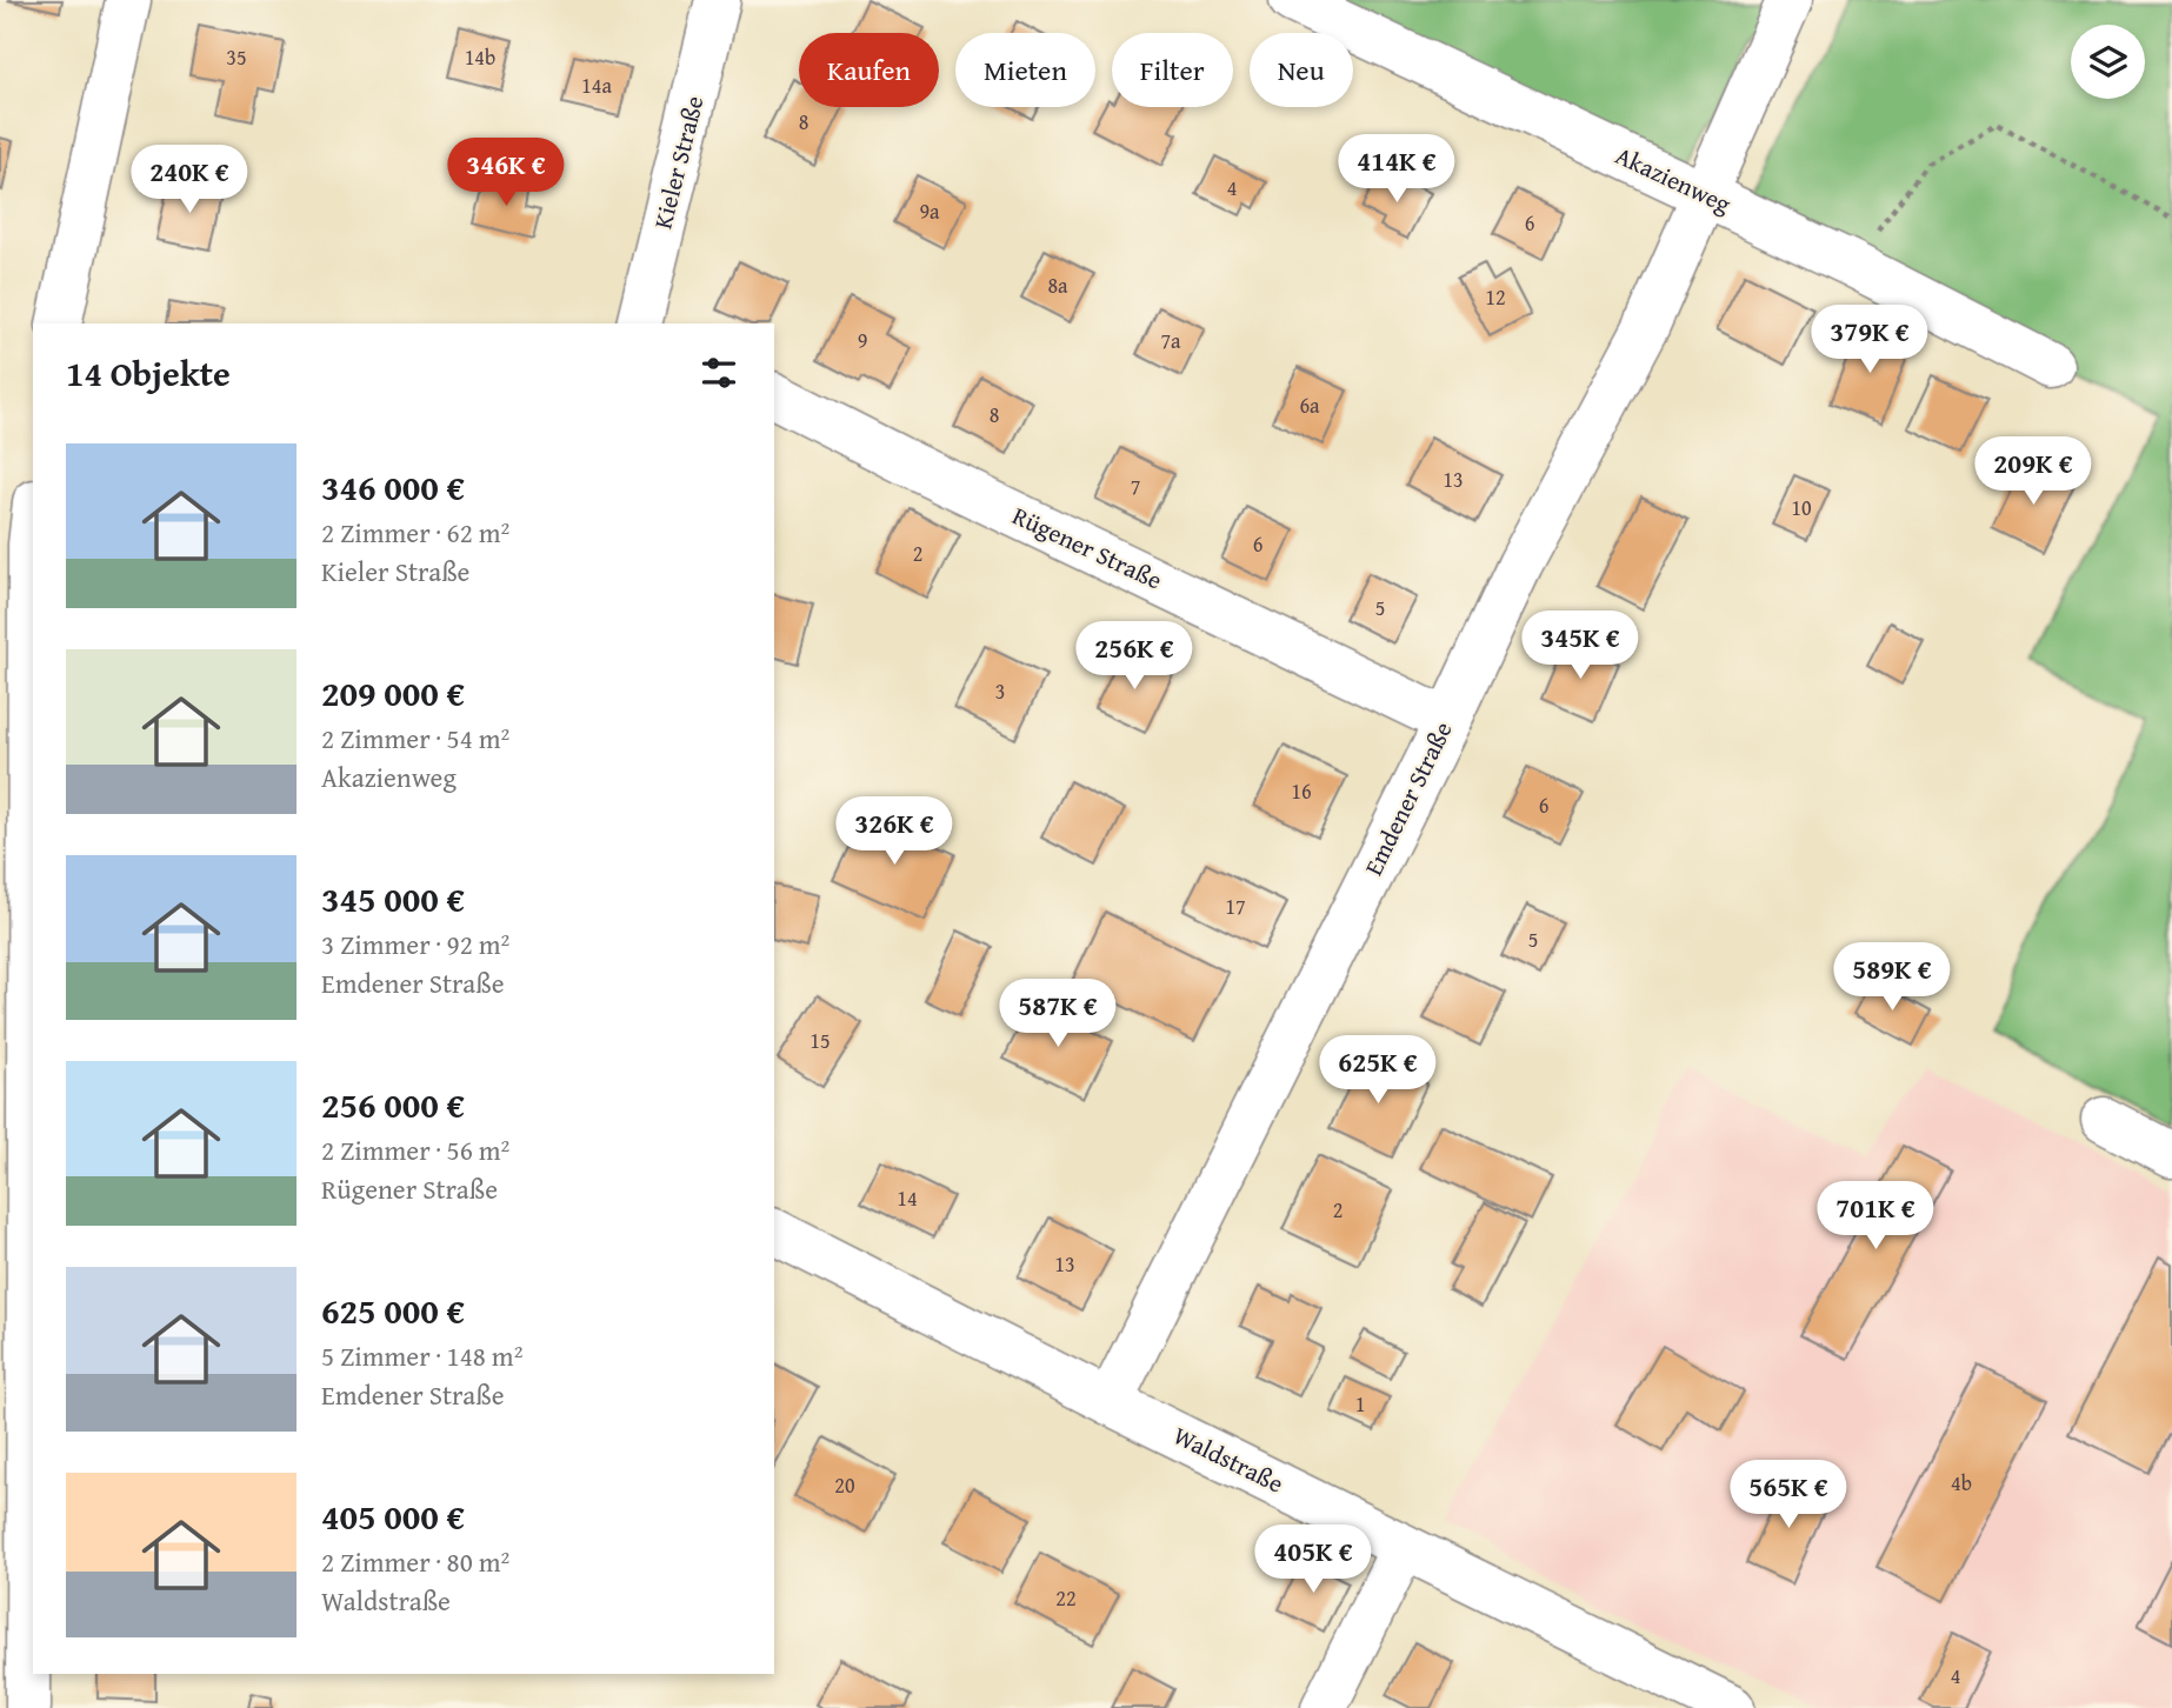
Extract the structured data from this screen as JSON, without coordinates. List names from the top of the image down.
{
  "streets": {
    "street": [
      "Kieler Straße",
      "Akazienweg",
      "Rügener Straße",
      "Emdener Straße",
      "Waldstraße"
    ]
  },
  "crossings": [
    ["Akazienweg", "Emdener Straße"],
    ["Rügener Straße", "Emdener Straße"],
    ["Emdener Straße", "Waldstraße"]
  ],
  "house_numbers": [
    "35",
    "14b",
    "14a",
    "8",
    "4",
    "9a",
    "6",
    "8a",
    "12",
    "9",
    "7a",
    "6a",
    "8",
    "13",
    "7",
    "10",
    "6",
    "2",
    "5",
    "3",
    "16",
    "6",
    "17",
    "5",
    "15",
    "14",
    "2",
    "13",
    "1",
    "4b",
    "20",
    "22",
    "4"
  ],
  "page": {
    "chip": [
      "Kaufen",
      "Mieten",
      "Filter",
      "Neu"
    ],
    "price": [
      "414K €",
      "346K €",
      "240K €",
      "379K €",
      "209K €",
      "345K €",
      "256K €",
      "326K €",
      "589K €",
      "587K €",
      "625K €",
      "701K €",
      "565K €",
      "405K €"
    ],
    "heading": "14 Objekte",
    "list": [
      {
        "name": "346 000 €",
        "note": "2 Zimmer · 62 m² · Kieler Straße"
      },
      {
        "name": "209 000 €",
        "note": "2 Zimmer · 54 m² · Akazienweg"
      },
      {
        "name": "345 000 €",
        "note": "3 Zimmer · 92 m² · Emdener Straße"
      },
      {
        "name": "256 000 €",
        "note": "2 Zimmer · 56 m² · Rügener Straße"
      },
      {
        "name": "625 000 €",
        "note": "5 Zimmer · 148 m² · Emdener Straße"
      },
      {
        "name": "405 000 €",
        "note": "2 Zimmer · 80 m² · Waldstraße"
      }
    ]
  }
}
